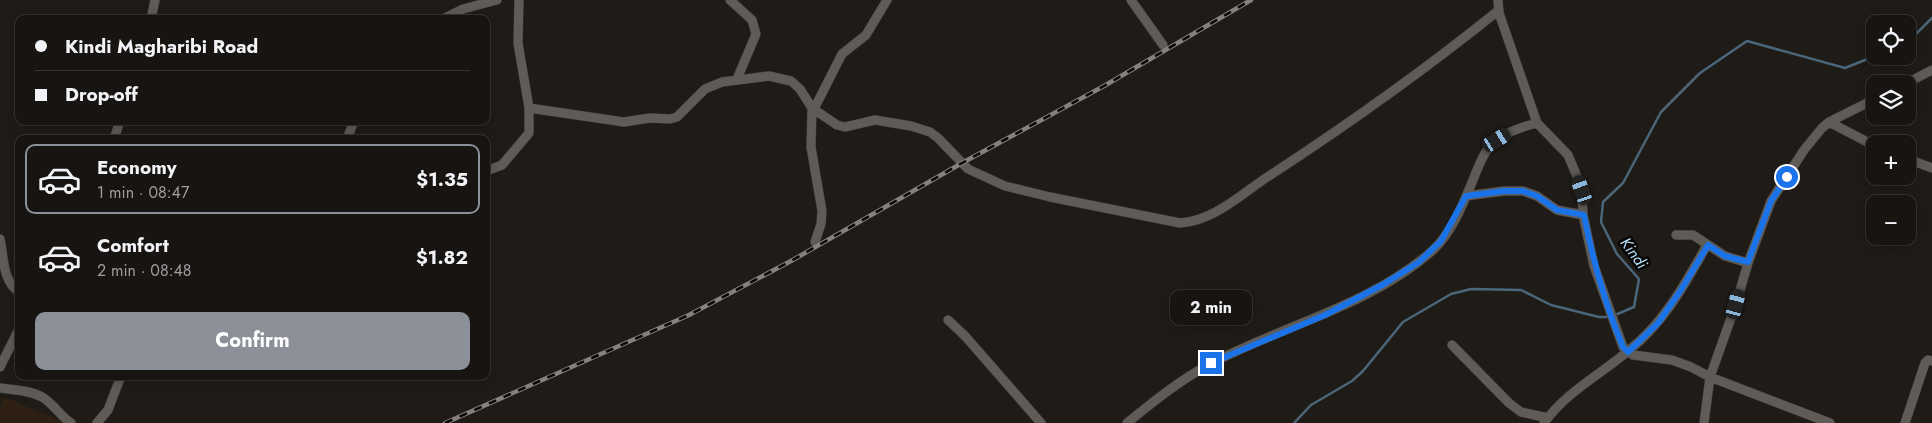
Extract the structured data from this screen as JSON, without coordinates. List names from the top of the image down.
{
  "water": ["Kindi"],
  "page": {
    "map_buttons": ["+", "−"],
    "banner": ["Kindi Magharibi Road", "Drop-off"],
    "list": [
      {
        "name": "Economy",
        "note": "1 min · 08:47",
        "value": "$1.35"
      },
      {
        "name": "Comfort",
        "note": "2 min · 08:48",
        "value": "$1.82"
      }
    ],
    "bubble": "2 min",
    "buttons": "Confirm"
  }
}
